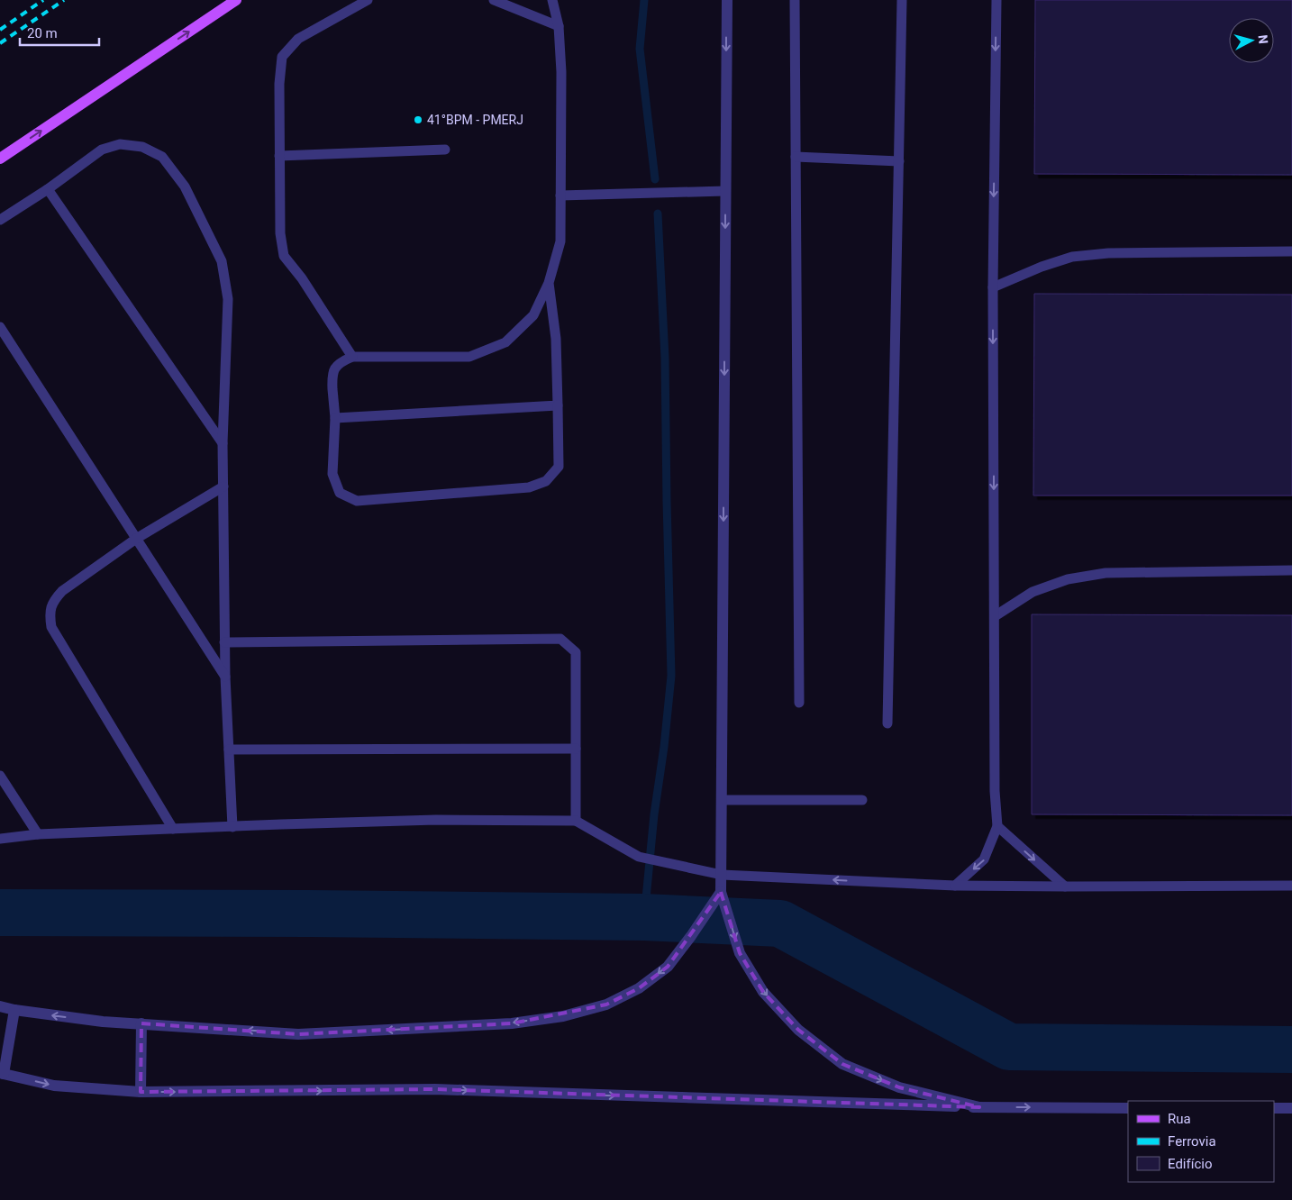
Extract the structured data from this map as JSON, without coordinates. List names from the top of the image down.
{
  "places": ["41°BPM - PMERJ"],
  "legend": ["Rua", "Ferrovia", "Edifício"],
  "scale_bar": "20 m",
  "north": "right"
}
